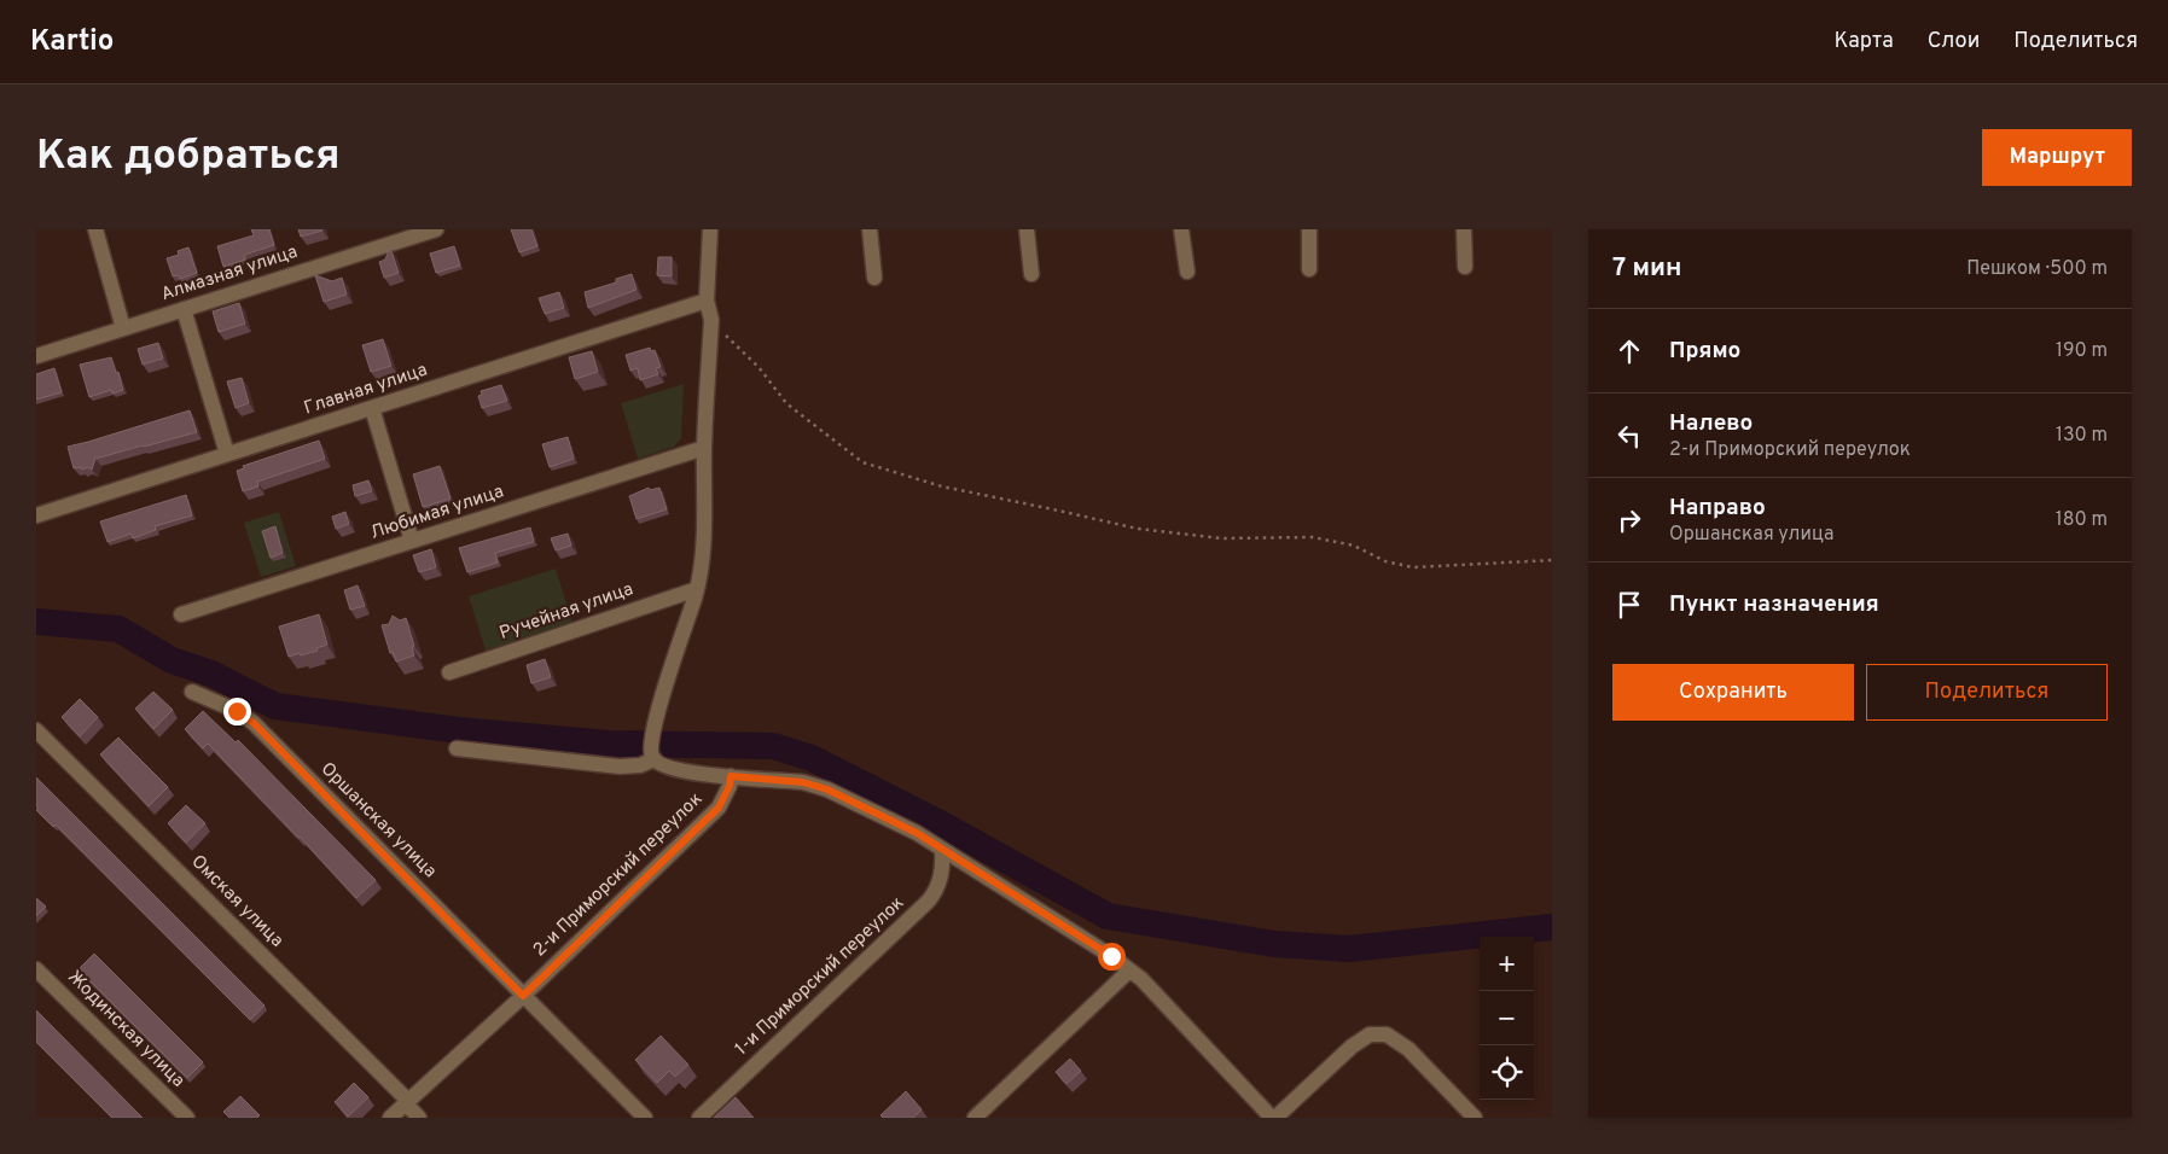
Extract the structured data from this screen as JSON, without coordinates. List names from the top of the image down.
{
  "streets": {
    "street": [
      "Алмазная улица",
      "Главная улица",
      "Любимая улица",
      "Ручейная улица",
      "Оршанская улица",
      "2-и Приморский переулок",
      "Омская улица",
      "1-и Приморский переулок",
      "Жодинская улица"
    ]
  },
  "crossings": [
    ["Оршанская улица", "2-и Приморский переулок"],
    ["2-и Приморский переулок", "Омская улица"]
  ],
  "page": {
    "header": "Kartio",
    "nav": ["Карта", "Слои", "Поделиться"],
    "buttons": [
      "Маршрут",
      ["Сохранить", "Поделиться"]
    ],
    "title": "Как добраться",
    "heading": ["7 мин", "Пешком · 500 m"],
    "list": [
      ["Прямо", "190 m"],
      ["Налево", "2-и Приморский переулок", "130 m"],
      ["Направо", "Оршанская улица", "180 m"],
      "Пункт назначения"
    ],
    "map_buttons": ["+", "−"]
  }
}
